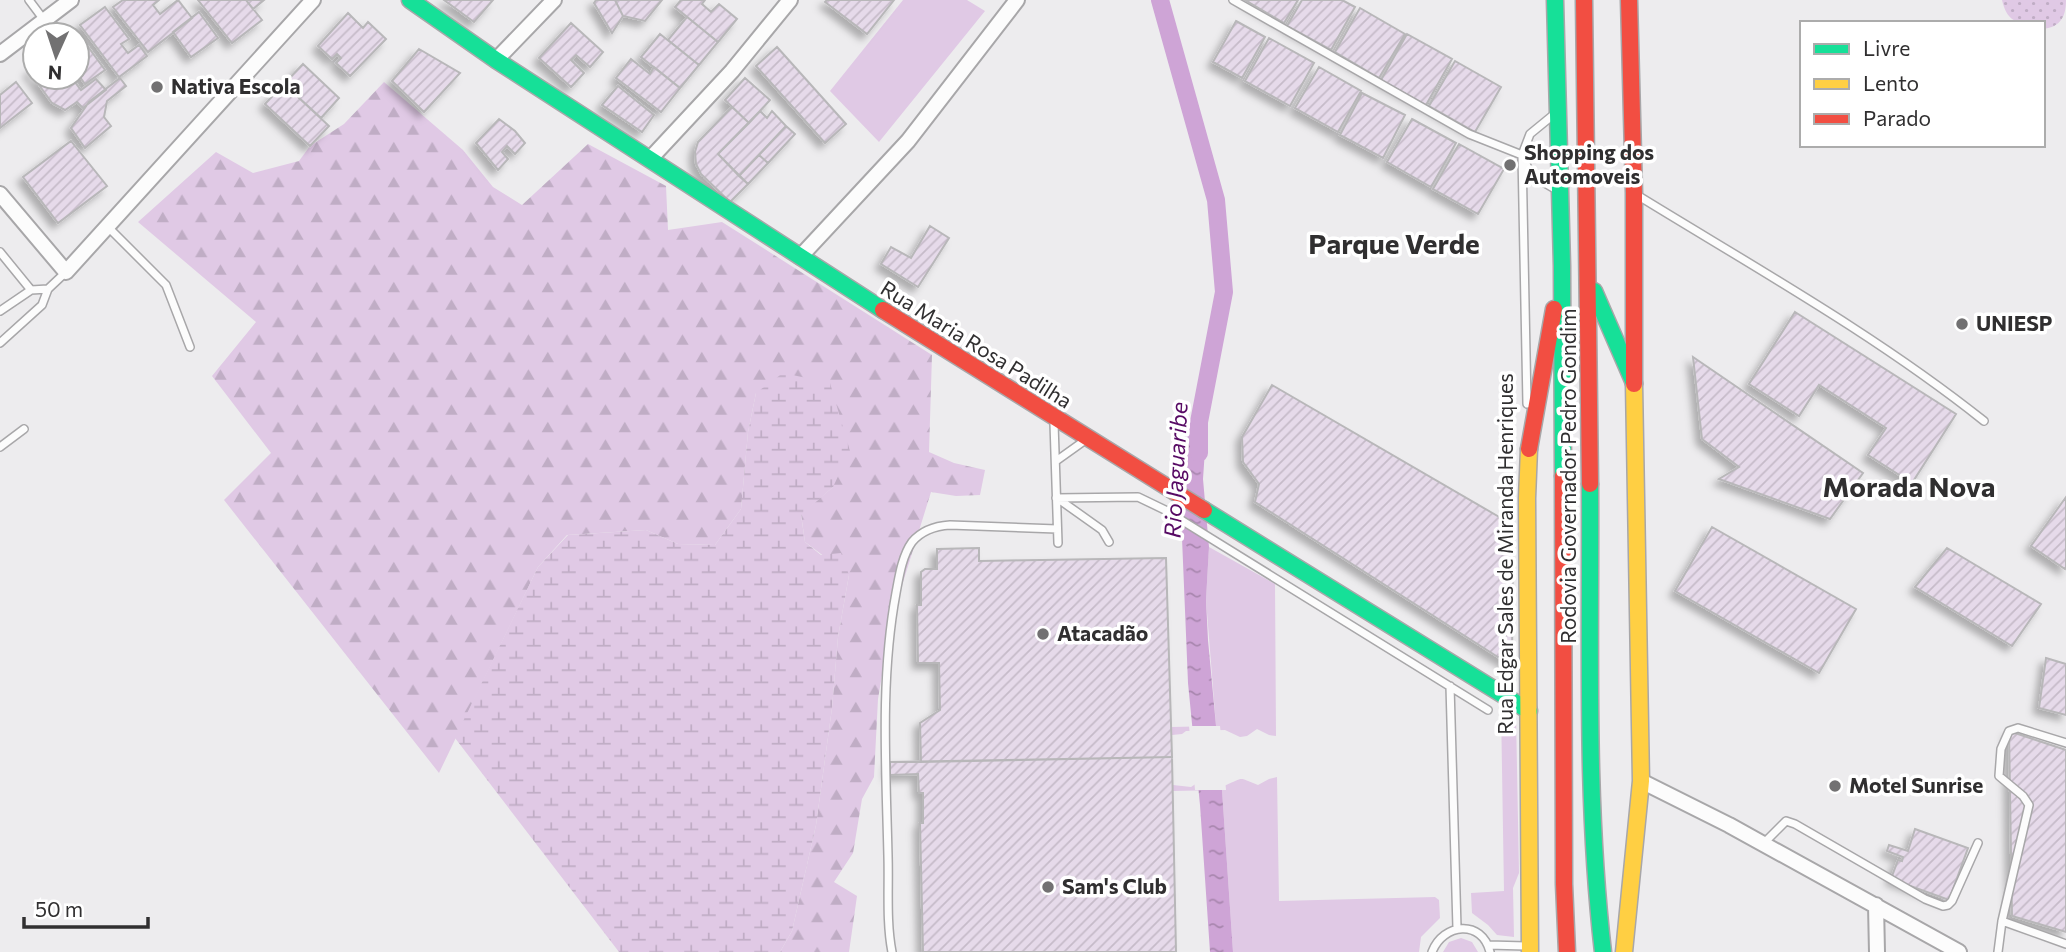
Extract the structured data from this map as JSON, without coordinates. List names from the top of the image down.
{
  "streets": {
    "main road": ["Rua Maria Rosa Padilha", "Rodovia Governador Pedro Gondim", "Rua Edgar Sales de Miranda Henriques"]
  },
  "crossings": [
    ["Rua Maria Rosa Padilha", "Rua Edgar Sales de Miranda Henriques"]
  ],
  "districts": ["Parque Verde", "Morada Nova"],
  "water": ["Rio Jaguaribe"],
  "places": [
    "Nativa Escola",
    "Shopping dos Automoveis",
    "UNIESP",
    "Atacadão",
    "Motel Sunrise",
    "Sam's Club"
  ],
  "legend": ["Livre", "Lento", "Parado"],
  "scale_bar": "50 m",
  "north": "bottom"
}
